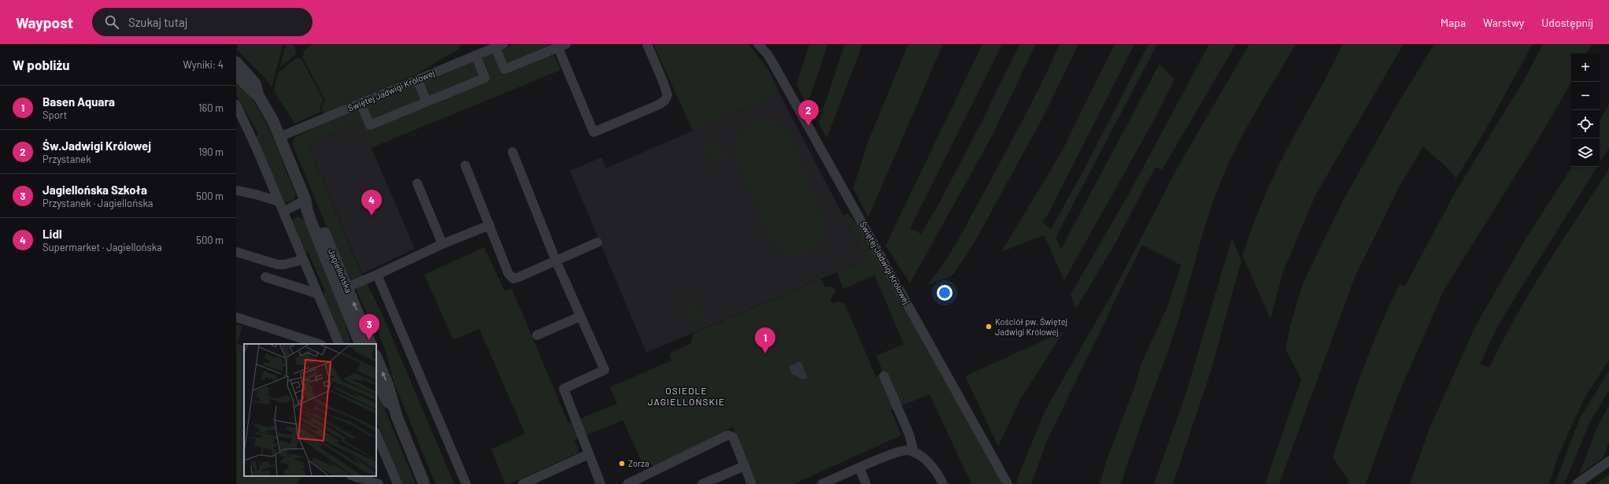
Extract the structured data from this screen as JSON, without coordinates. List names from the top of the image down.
{
  "streets": {
    "street": ["Świętej Jadwigi Królowej", "Jagiellońska"]
  },
  "crossings": [
    ["Świętej Jadwigi Królowej", "Jagiellońska"]
  ],
  "districts": ["OSIEDLE JAGIELLOŃSKIE"],
  "places": ["Kościół pw. Świętej Jadwigi Królowej", "Zorza"],
  "page": {
    "header": "Waypost",
    "search": "Szukaj tutaj",
    "nav": ["Mapa", "Warstwy", "Udostępnij"],
    "heading": ["W pobliżu", "Wyniki: 4"],
    "map_buttons": ["+", "−"],
    "list": [
      {
        "mark": "1",
        "name": "Basen Aquara",
        "note": "Sport",
        "value": "160 m"
      },
      {
        "mark": "2",
        "name": "Św.Jadwigi Królowej",
        "note": "Przystanek",
        "value": "190 m"
      },
      {
        "mark": "3",
        "name": "Jagiellońska Szkoła",
        "note": "Przystanek · Jagiellońska",
        "value": "500 m"
      },
      {
        "mark": "4",
        "name": "Lidl",
        "note": "Supermarket · Jagiellońska",
        "value": "500 m"
      }
    ],
    "pins": [
      "2",
      "4",
      "3",
      "1"
    ]
  }
}
